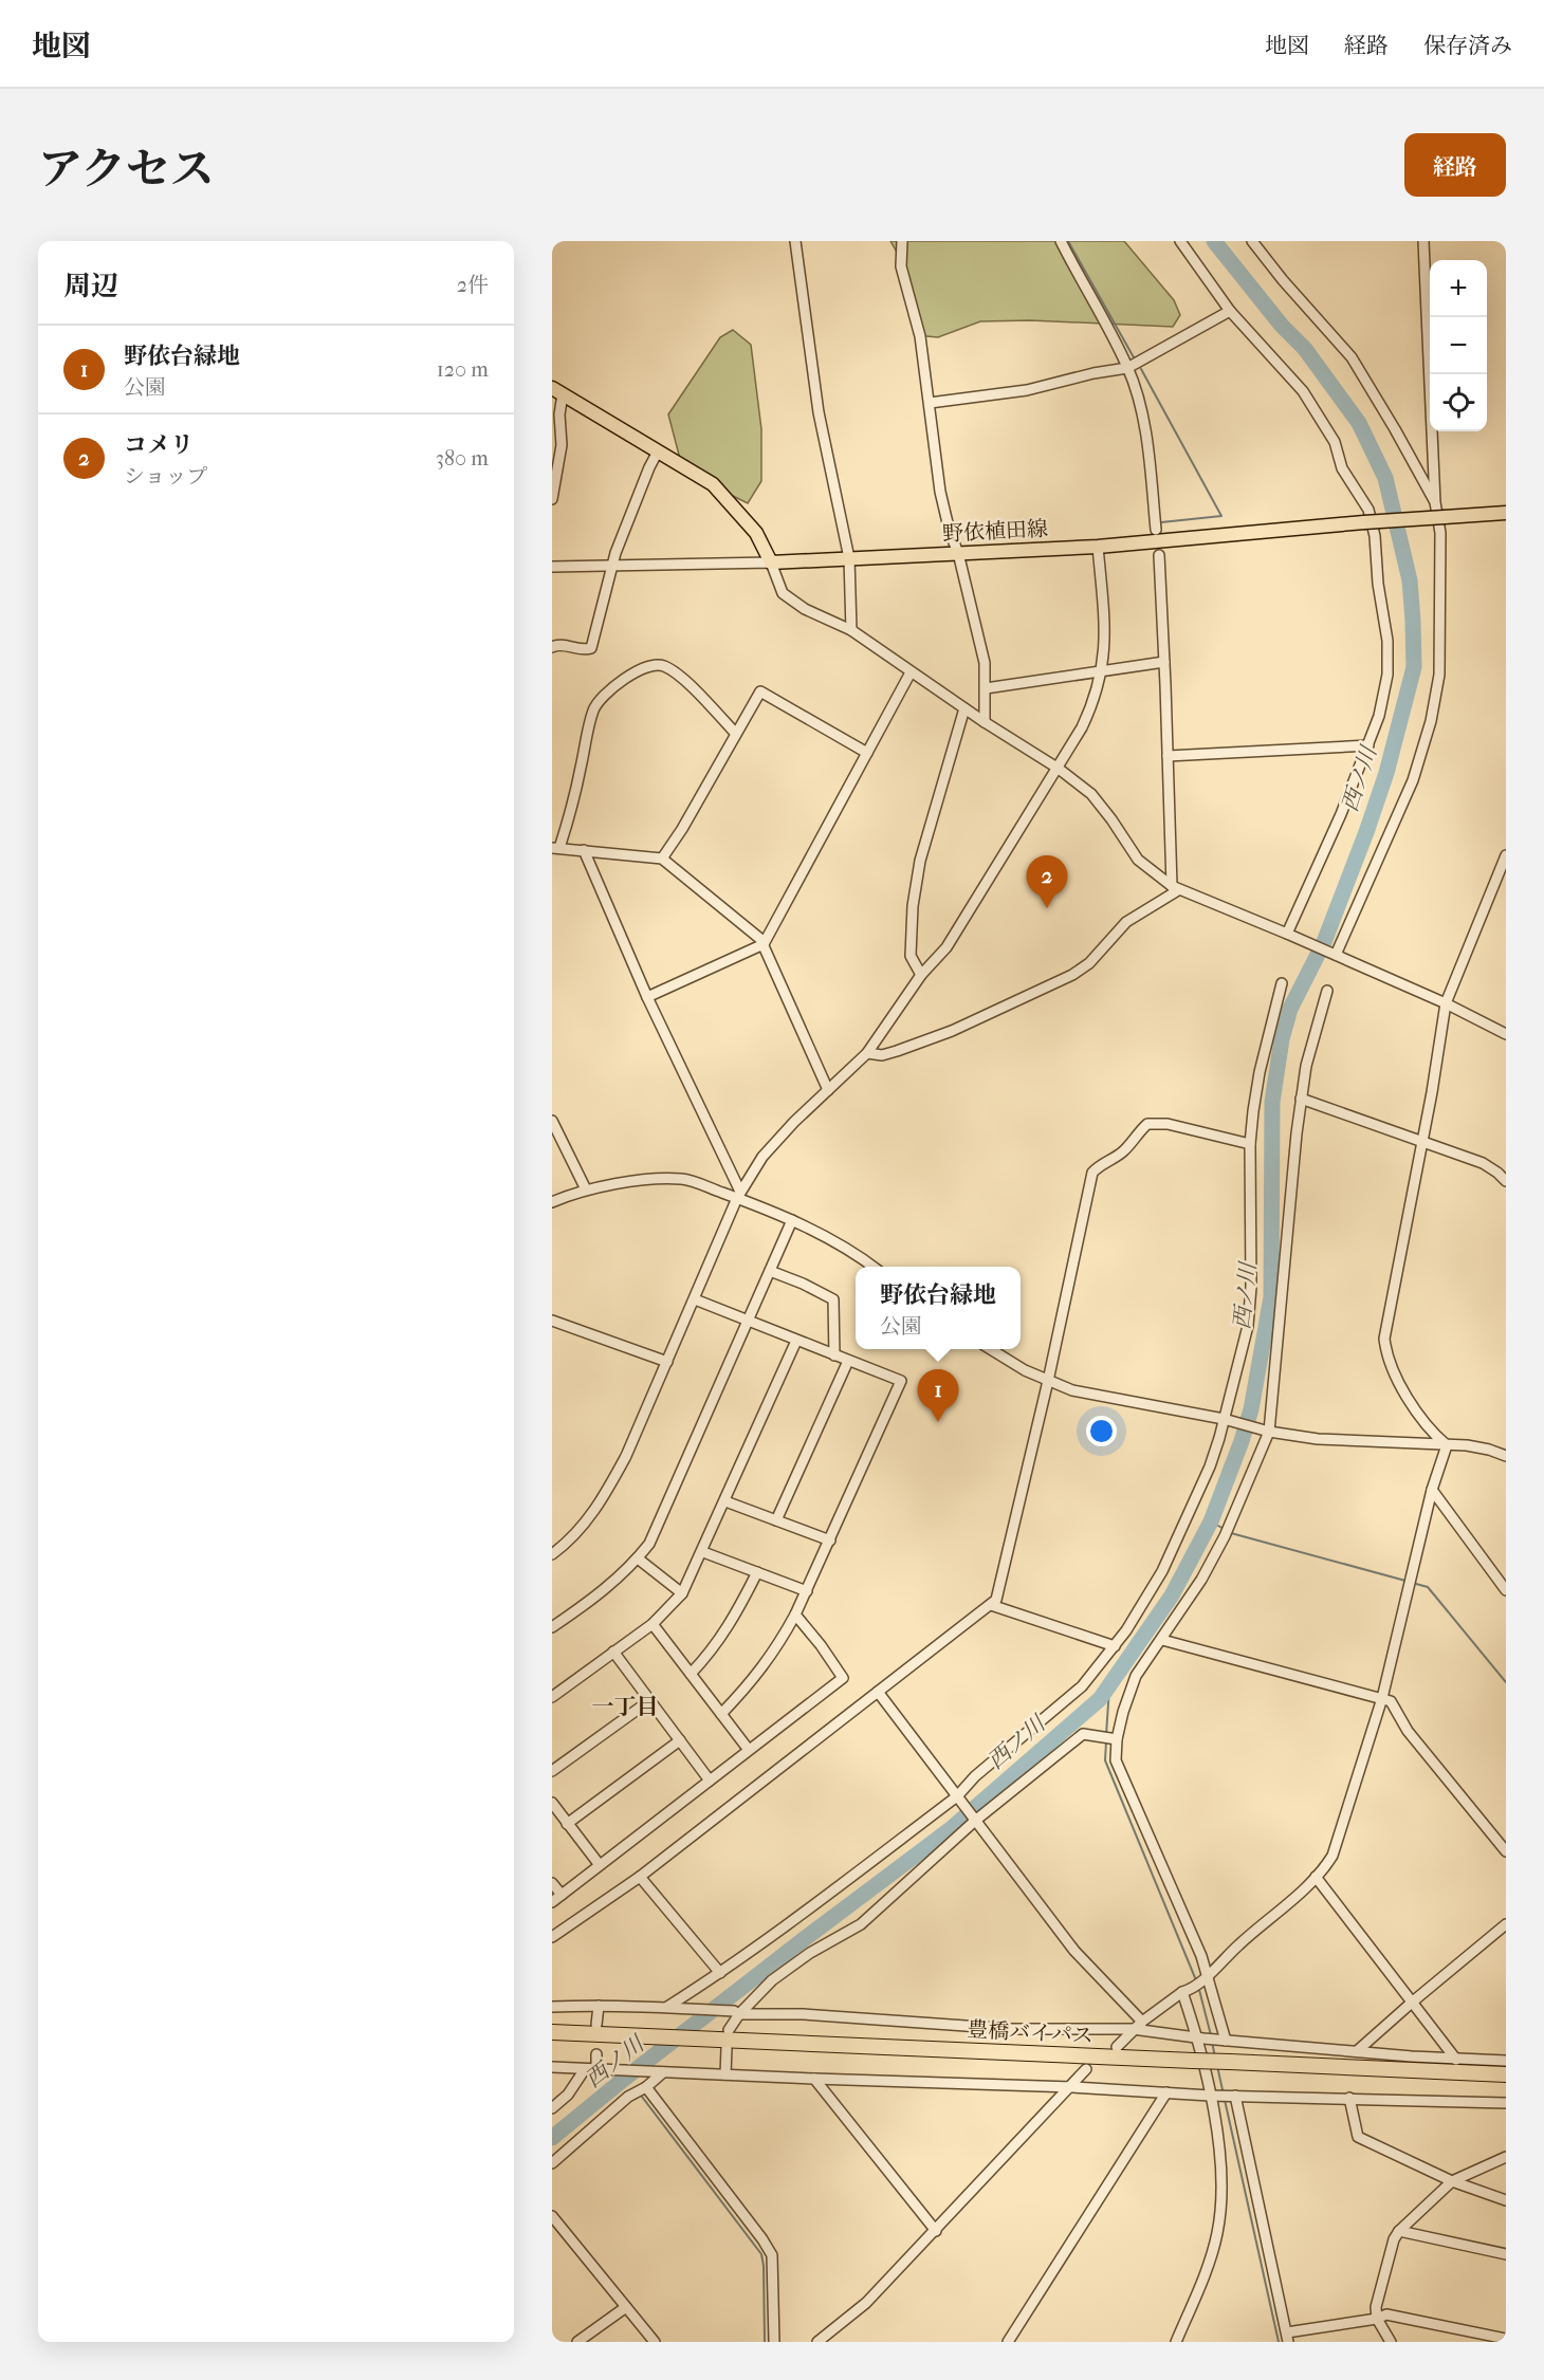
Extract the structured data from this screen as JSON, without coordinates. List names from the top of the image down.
{
  "streets": {
    "highway": ["豊橋バイパス"],
    "main road": ["野依植田線"]
  },
  "districts": ["一丁目"],
  "water": ["西ノ川"],
  "page": {
    "header": "地図",
    "nav": ["地図", "経路", "保存済み"],
    "title": "アクセス",
    "buttons": "経路",
    "heading": ["周辺", "2件"],
    "map_buttons": ["+", "−"],
    "list": [
      {
        "mark": "1",
        "name": "野依台緑地",
        "note": "公園",
        "value": "120 m"
      },
      {
        "mark": "2",
        "name": "コメリ",
        "note": "ショップ",
        "value": "380 m"
      }
    ],
    "pins": ["2", "1"],
    "popup": ["野依台緑地", "公園"]
  }
}
